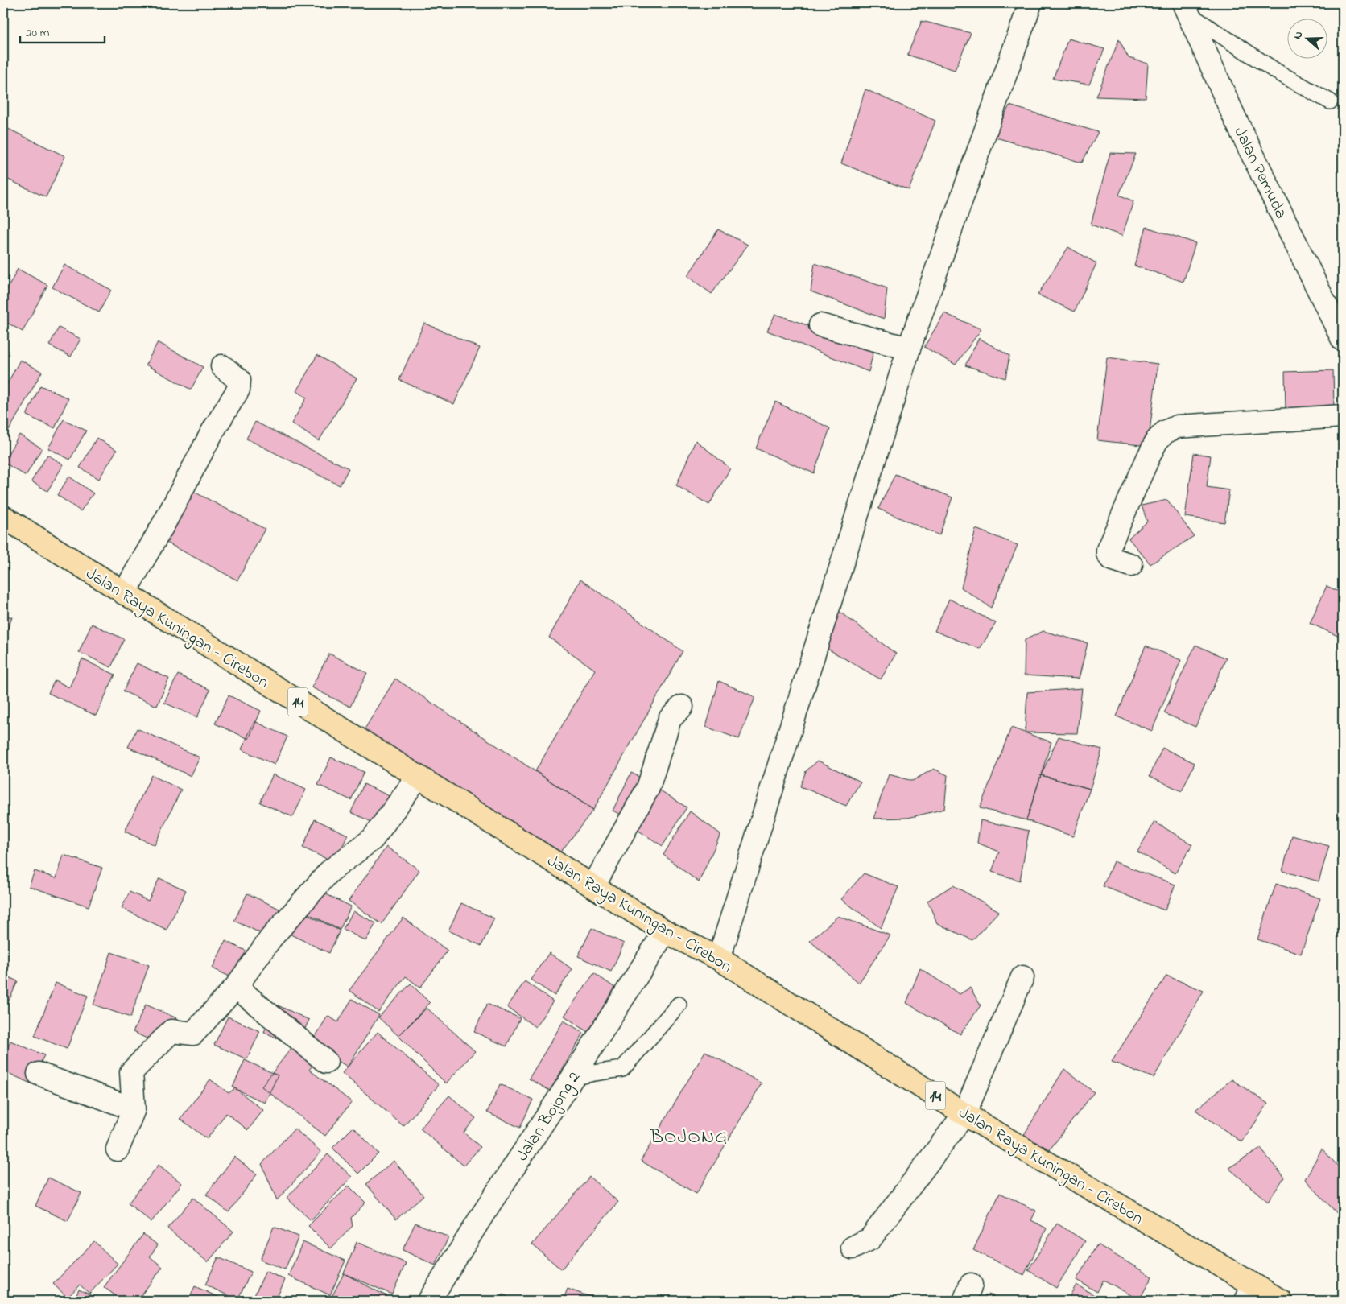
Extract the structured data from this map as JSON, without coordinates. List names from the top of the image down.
{
  "streets": {
    "highway": ["Jalan Raya Kuningan - Cirebon", "14"],
    "street": ["Jalan Pemuda", "Jalan Bojong 2"]
  },
  "crossings": [
    ["Jalan Raya Kuningan - Cirebon", "Jalan Bojong 2"]
  ],
  "districts": ["BOJONG"],
  "scale_bar": "20 m",
  "north": "left"
}
